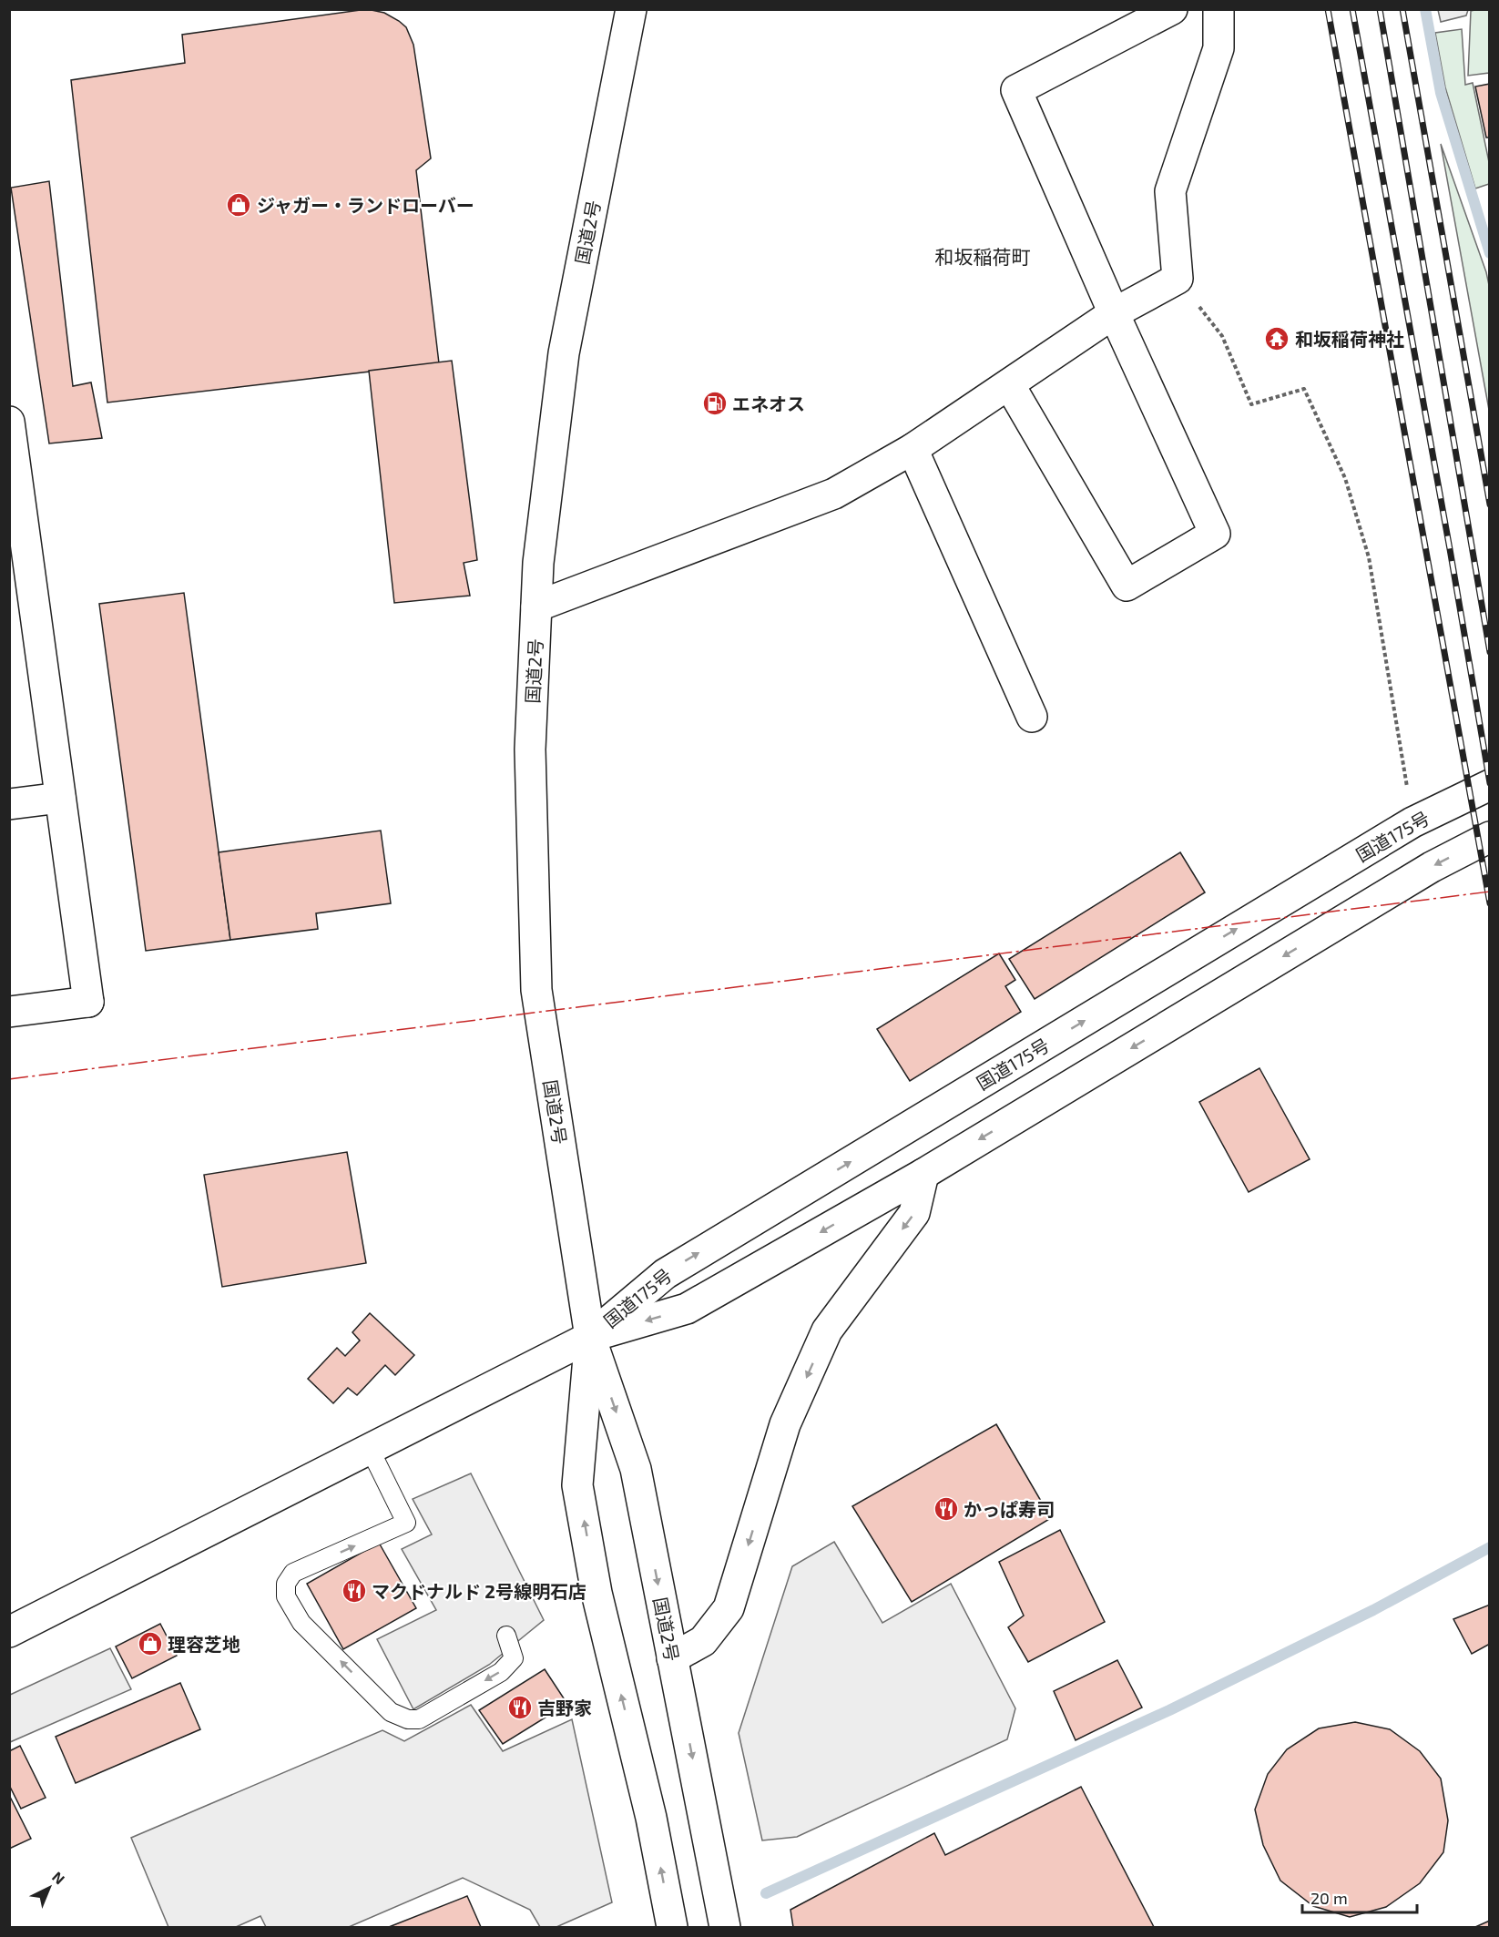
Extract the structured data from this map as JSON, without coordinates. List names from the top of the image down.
{
  "streets": {
    "main road": ["国道2号", "国道175号"]
  },
  "crossings": [
    ["国道2号", "国道175号"]
  ],
  "districts": ["和坂稲荷町"],
  "places": {
    "shop": ["ジャガー・ランドローバー", "理容芝地"],
    "temple": ["和坂稲荷神社"],
    "fuel station": ["エネオス"],
    "restaurant": ["かっぱ寿司", "マクドナルド 2号線明石店", "吉野家"]
  },
  "scale_bar": "20 m",
  "north": "top right"
}
